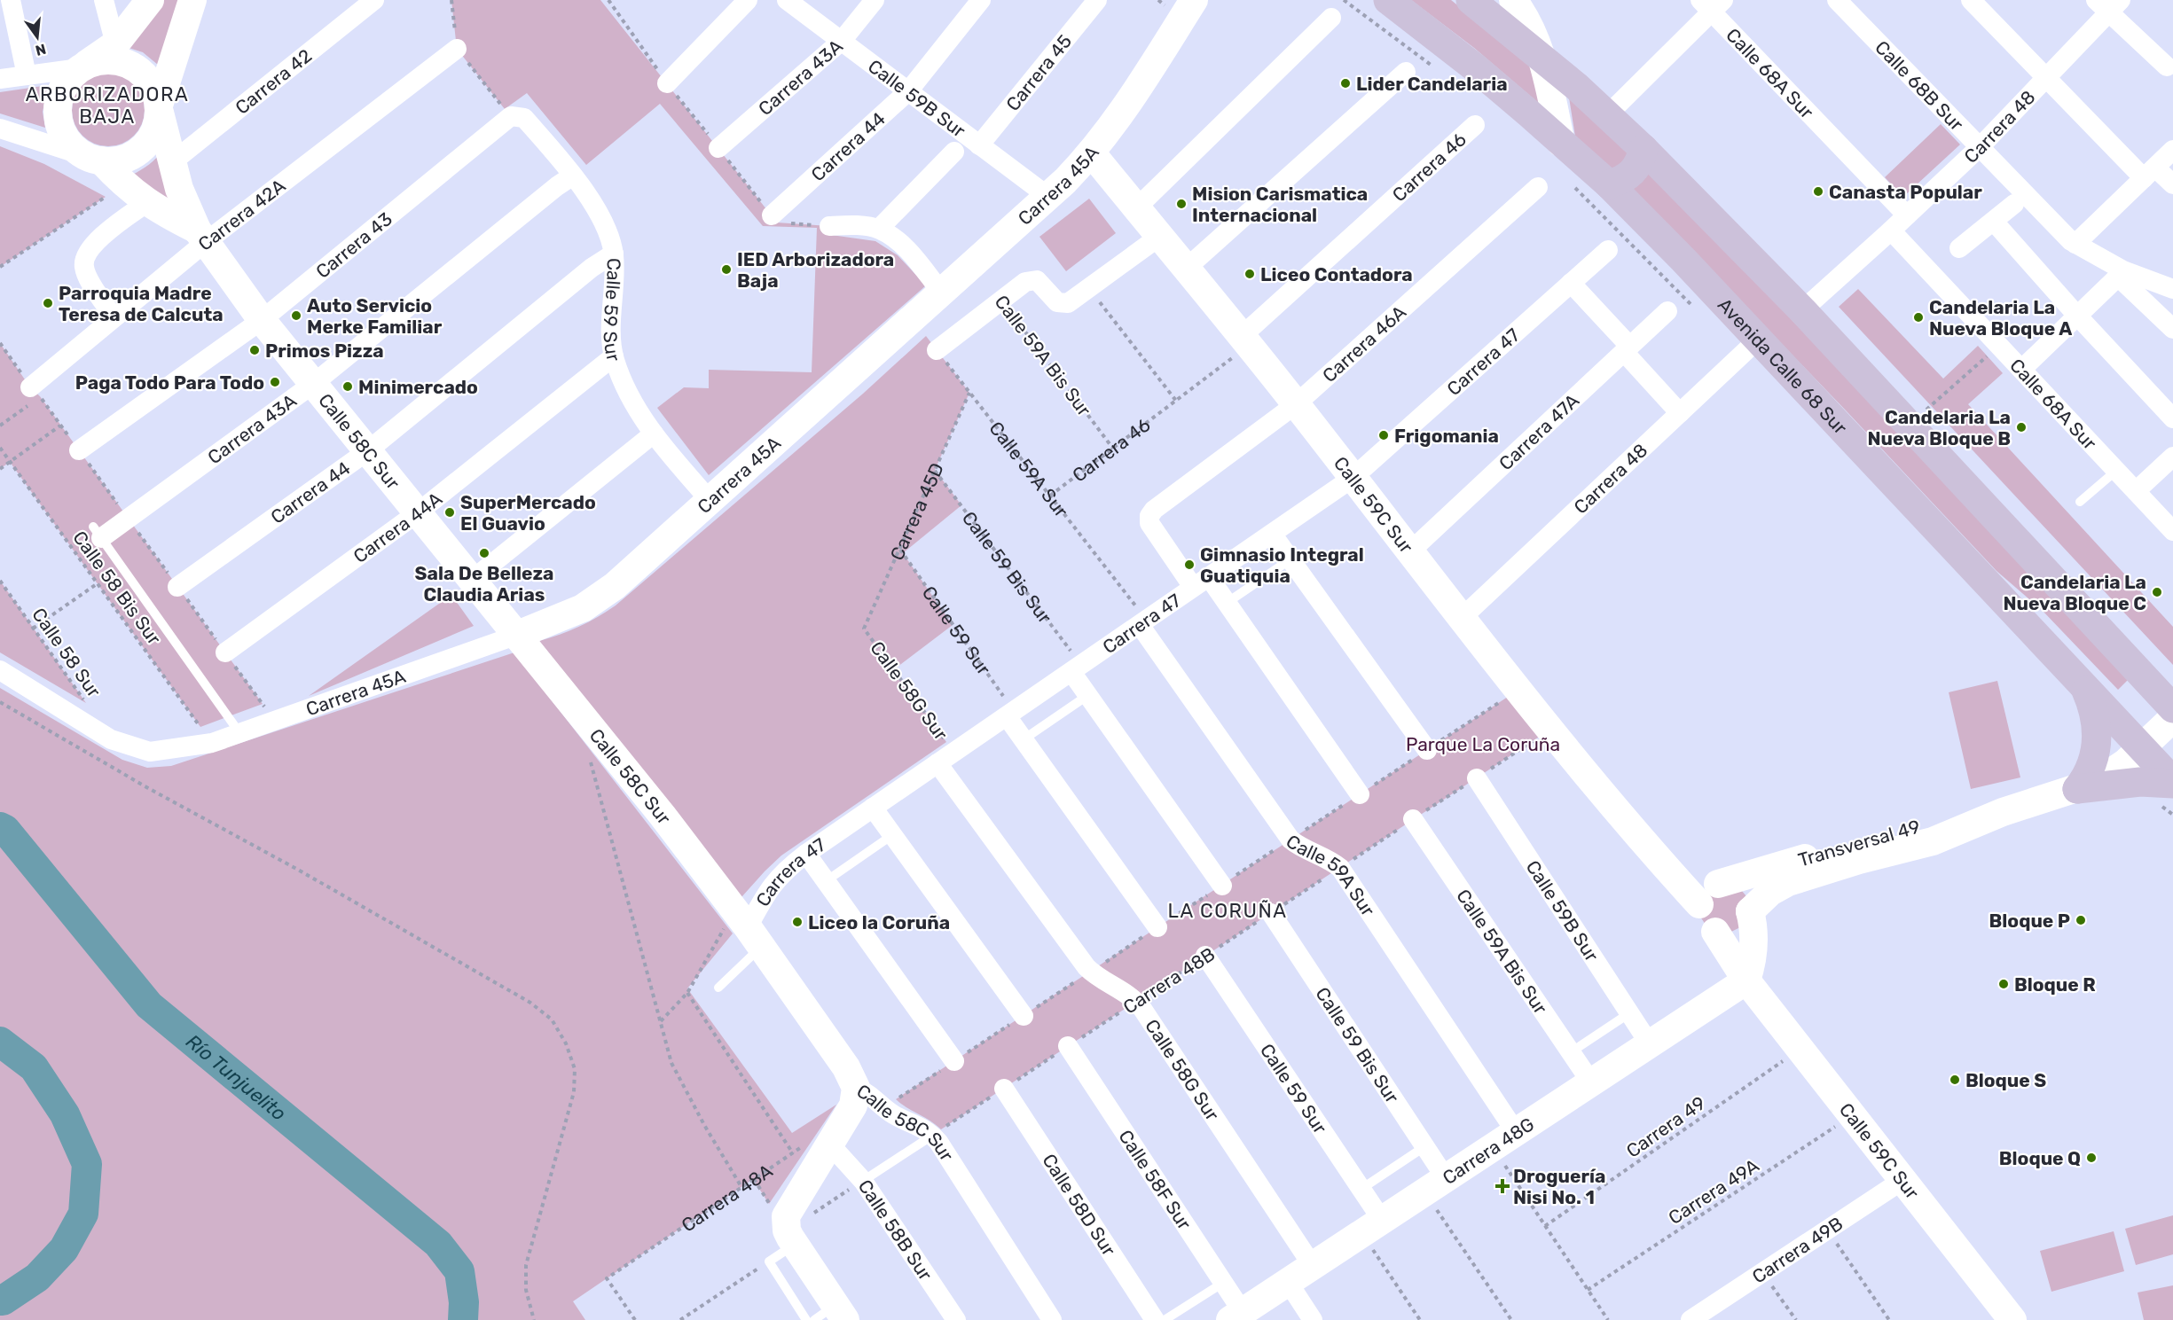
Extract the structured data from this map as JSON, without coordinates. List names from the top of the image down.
{
  "streets": {
    "main road": ["Avenida Calle 68 Sur"],
    "street": [
      "Carrera 45",
      "Calle 68A Sur",
      "Carrera 43A",
      "Carrera 42",
      "Calle 68B Sur",
      "Calle 59B Sur",
      "Carrera 48",
      "Carrera 44",
      "Carrera 46",
      "Carrera 45A",
      "Carrera 42A",
      "Carrera 43",
      "Calle 59 Sur",
      "Carrera 46A",
      "Calle 59A Bis Sur",
      "Carrera 47",
      "Carrera 47A",
      "Calle 58C Sur",
      "Calle 59A Sur",
      "Calle 59C Sur",
      "Carrera 44A",
      "Calle 59 Bis Sur",
      "Calle 58G Sur",
      "Transversal 49",
      "Carrera 48G",
      "Calle 58F Sur",
      "Calle 58D Sur",
      "Calle 58B Sur",
      "Carrera 49B"
    ],
    "path": [
      "Carrera 45D",
      "Calle 58 Bis Sur",
      "Calle 58 Sur",
      "Carrera 48B",
      "Carrera 49",
      "Carrera 49A",
      "Carrera 48A"
    ]
  },
  "crossings": [
    ["Carrera 45", "Calle 59B Sur"],
    ["Calle 68A Sur", "Carrera 48"],
    ["Carrera 43A", "Calle 59B Sur"],
    ["Carrera 43A", "Calle 59 Sur"],
    ["Carrera 43A", "Calle 58C Sur"],
    ["Carrera 42", "Calle 58C Sur"],
    ["Calle 68B Sur", "Carrera 48"],
    ["Calle 59B Sur", "Carrera 44"],
    ["Calle 59B Sur", "Carrera 45A"],
    ["Calle 59B Sur", "Carrera 48B"],
    ["Calle 59B Sur", "Carrera 48G"],
    ["Carrera 48", "Avenida Calle 68 Sur"],
    ["Carrera 48", "Calle 59C Sur"],
    ["Carrera 44", "Calle 59 Sur"],
    ["Carrera 44", "Calle 58C Sur"],
    ["Carrera 46", "Calle 59A Bis Sur"],
    ["Carrera 46", "Calle 59A Sur"],
    ["Carrera 46", "Calle 59C Sur"],
    ["Carrera 45A", "Calle 59 Sur"],
    ["Carrera 45A", "Calle 58C Sur"],
    ["Carrera 45A", "Calle 59C Sur"],
    ["Carrera 45A", "Calle 58 Bis Sur"],
    ["Carrera 42A", "Calle 58C Sur"],
    ["Carrera 43", "Calle 59 Sur"],
    ["Carrera 43", "Calle 58C Sur"],
    ["Calle 59 Sur", "Carrera 47"],
    ["Calle 59 Sur", "Carrera 45D"],
    ["Calle 59 Sur", "Carrera 44A"],
    ["Calle 59 Sur", "Carrera 48B"],
    ["Calle 59 Sur", "Carrera 48G"],
    ["Carrera 46A", "Carrera 47"],
    ["Carrera 46A", "Calle 59C Sur"],
    ["Calle 59A Bis Sur", "Carrera 48B"],
    ["Calle 59A Bis Sur", "Carrera 48G"],
    ["Carrera 47", "Calle 58C Sur"],
    ["Carrera 47", "Calle 59A Sur"],
    ["Carrera 47", "Calle 59C Sur"],
    ["Carrera 47", "Calle 59 Bis Sur"],
    ["Carrera 47", "Calle 58G Sur"],
    ["Avenida Calle 68 Sur", "Transversal 49"],
    ["Carrera 47A", "Calle 59C Sur"],
    ["Calle 58C Sur", "Carrera 44A"],
    ["Calle 58C Sur", "Carrera 48B"],
    ["Calle 59A Sur", "Carrera 45D"],
    ["Calle 59A Sur", "Carrera 48B"],
    ["Calle 59A Sur", "Carrera 48G"],
    ["Calle 59C Sur", "Transversal 49"],
    ["Calle 59C Sur", "Carrera 48B"],
    ["Calle 59C Sur", "Carrera 49"],
    ["Calle 59C Sur", "Carrera 48G"],
    ["Calle 59C Sur", "Carrera 49A"],
    ["Calle 59C Sur", "Carrera 49B"],
    ["Carrera 45D", "Calle 59 Bis Sur"],
    ["Carrera 45D", "Calle 58G Sur"],
    ["Calle 59 Bis Sur", "Carrera 48B"],
    ["Calle 59 Bis Sur", "Carrera 48G"],
    ["Calle 58G Sur", "Carrera 48B"],
    ["Calle 58G Sur", "Carrera 48G"],
    ["Carrera 48B", "Calle 58F Sur"],
    ["Carrera 48B", "Calle 58D Sur"],
    ["Carrera 48G", "Calle 58F Sur"],
    ["Carrera 48A", "Calle 58B Sur"]
  ],
  "districts": ["ARBORIZADORA BAJA", "LA CORUÑA"],
  "water": ["Río Tunjuelito"],
  "parks": ["Parque La Coruña"],
  "places": {
    "other": [
      "Lider Candelaria",
      "Canasta Popular",
      "Mision Carismatica Internacional",
      "IED Arborizadora Baja",
      "Liceo Contadora",
      "Parroquia Madre Teresa de Calcuta",
      "Auto Servicio Merke Familiar",
      "Candelaria La Nueva Bloque A",
      "Primos Pizza",
      "Paga Todo Para Todo",
      "Minimercado",
      "Candelaria La Nueva Bloque B",
      "Frigomania",
      "SuperMercado El Guavio",
      "Sala De Belleza Claudia Arias",
      "Gimnasio Integral Guatiquia",
      "Candelaria La Nueva Bloque C",
      "Bloque P",
      "Liceo la Coruña",
      "Bloque R",
      "Bloque S",
      "Bloque Q"
    ],
    "health": ["Droguería Nisi No. 1"]
  },
  "north": "bottom"
}
